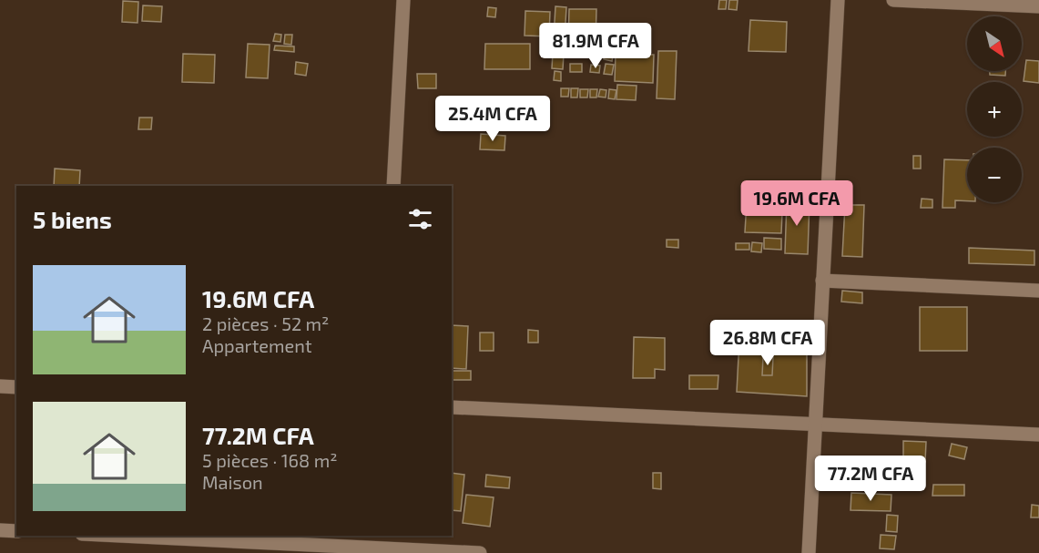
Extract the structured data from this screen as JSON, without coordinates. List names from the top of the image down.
{
  "north": "bottom right",
  "page": {
    "map_buttons": ["+", "−"],
    "price": [
      "81.9M CFA",
      "25.4M CFA",
      "19.6M CFA",
      "26.8M CFA",
      "77.2M CFA"
    ],
    "heading": "5 biens",
    "list": [
      {
        "name": "19.6M CFA",
        "note": "2 pièces · 52 m² · Appartement"
      },
      {
        "name": "77.2M CFA",
        "note": "5 pièces · 168 m² · Maison"
      }
    ]
  }
}
